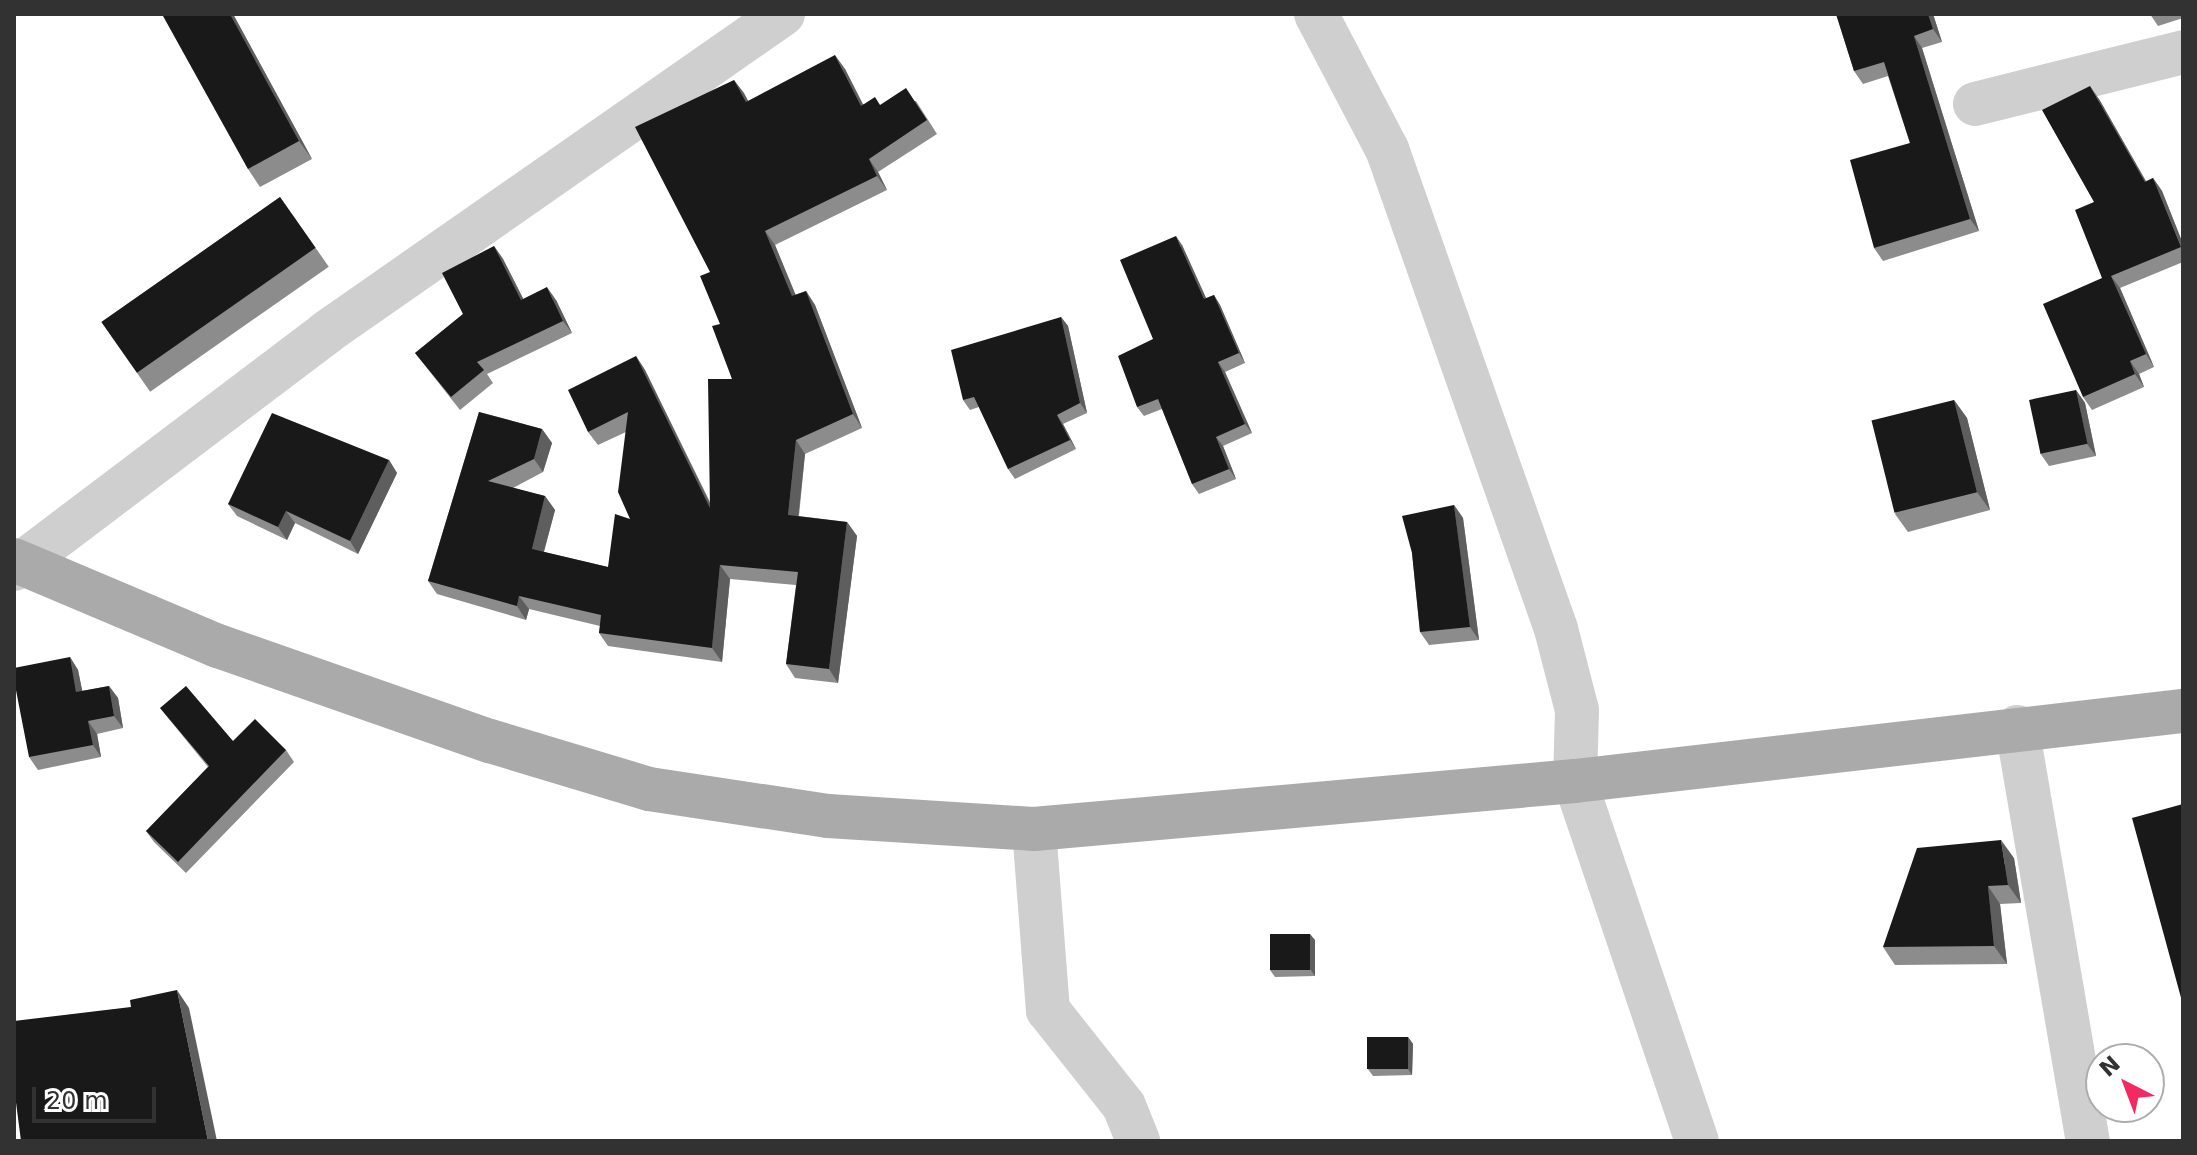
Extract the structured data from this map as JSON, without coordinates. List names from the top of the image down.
{
  "scale_bar": "20 m",
  "north": "top left"
}
